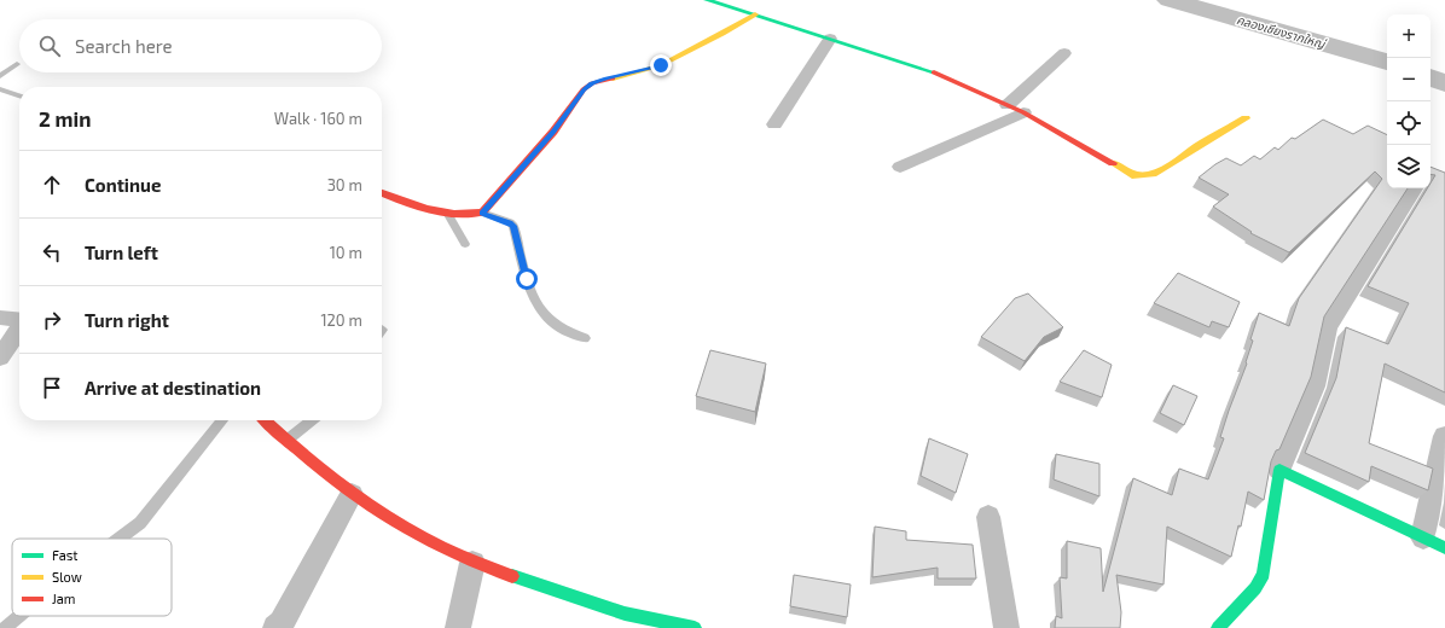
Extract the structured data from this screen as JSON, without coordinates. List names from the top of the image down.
{
  "water": ["คลองเชียงรากใหญ่"],
  "legend": ["Fast", "Slow", "Jam"],
  "page": {
    "map_buttons": ["+", "−"],
    "search": "Search here",
    "heading": ["2 min", "Walk · 160 m"],
    "list": [
      ["Continue", "30 m"],
      ["Turn left", "10 m"],
      ["Turn right", "120 m"],
      "Arrive at destination"
    ]
  }
}
